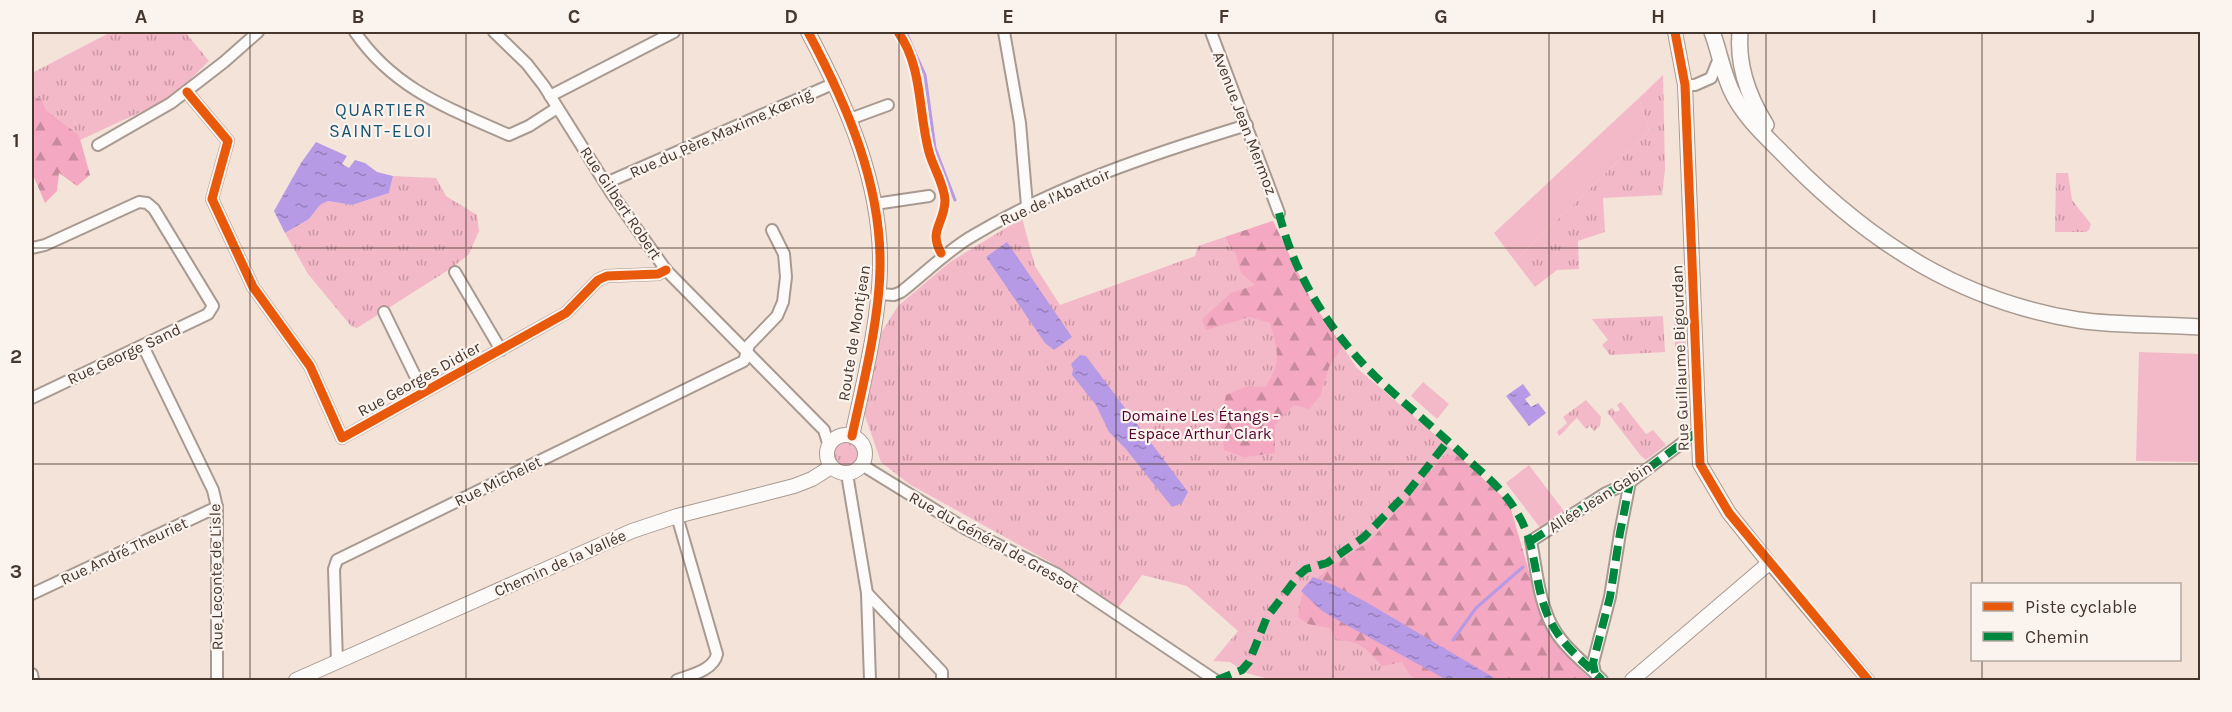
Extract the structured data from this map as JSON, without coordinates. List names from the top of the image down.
{
  "streets": {
    "street": [
      "Avenue Jean Mermoz",
      "Rue du Père Maxime Kœnig",
      "Rue de l'Abattoir",
      "Rue Gilbert Robert",
      "Route de Montjean",
      "Rue George Sand",
      "Rue Guillaume Bigourdan",
      "Rue Georges Didier",
      "Rue Michelet",
      "Allée Jean Gabin",
      "Rue du Général de Gressot",
      "Rue André Theuriet",
      "Chemin de la Vallée",
      "Rue Leconte de Lisle"
    ]
  },
  "crossings": [
    ["Avenue Jean Mermoz", "Rue de l'Abattoir"],
    ["Rue du Père Maxime Kœnig", "Rue Gilbert Robert"],
    ["Rue du Père Maxime Kœnig", "Route de Montjean"],
    ["Rue de l'Abattoir", "Route de Montjean"],
    ["Rue Gilbert Robert", "Route de Montjean"],
    ["Rue Gilbert Robert", "Rue Georges Didier"],
    ["Rue Gilbert Robert", "Rue Michelet"],
    ["Rue Gilbert Robert", "Rue du Général de Gressot"],
    ["Rue Gilbert Robert", "Chemin de la Vallée"],
    ["Route de Montjean", "Rue du Général de Gressot"],
    ["Route de Montjean", "Chemin de la Vallée"],
    ["Rue George Sand", "Rue Leconte de Lisle"],
    ["Rue Guillaume Bigourdan", "Allée Jean Gabin"],
    ["Rue Michelet", "Chemin de la Vallée"],
    ["Rue du Général de Gressot", "Chemin de la Vallée"],
    ["Rue André Theuriet", "Rue Leconte de Lisle"]
  ],
  "districts": ["QUARTIER SAINT-ELOI"],
  "parks": ["Domaine Les Étangs - Espace Arthur Clark"],
  "legend": ["Piste cyclable", "Chemin"],
  "grid": {
    "columns": [
      "A",
      "B",
      "C",
      "D",
      "E",
      "F",
      "G",
      "H",
      "I",
      "J"
    ],
    "rows": ["1", "2", "3"]
  }
}
